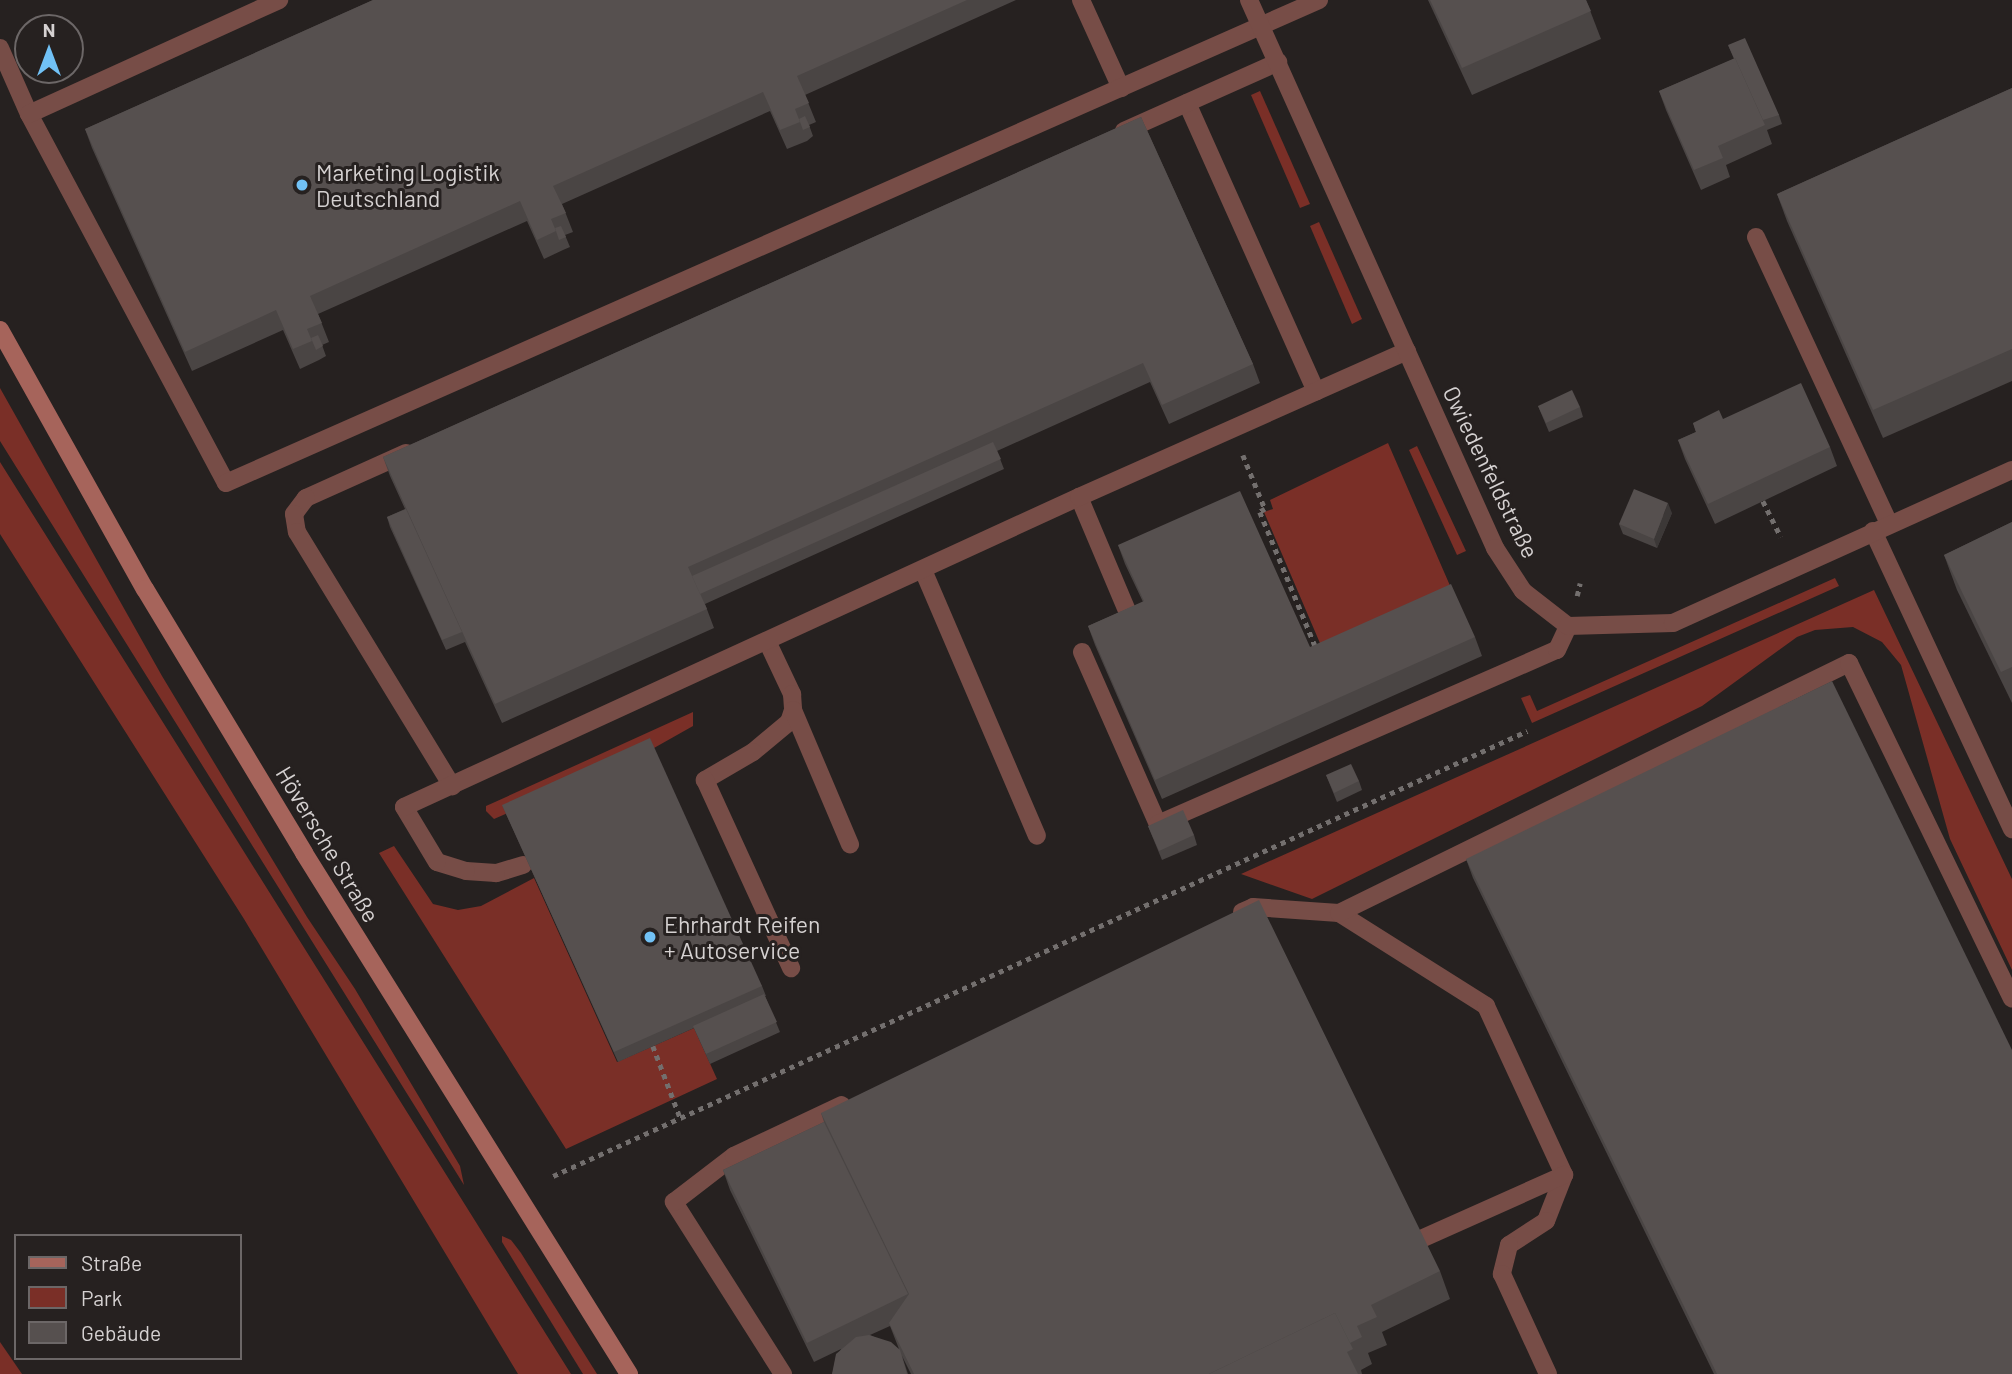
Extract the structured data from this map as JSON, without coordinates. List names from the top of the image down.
{
  "streets": {
    "main road": ["Höversche Straße"],
    "street": ["Owiedenfeldstraße"]
  },
  "places": ["Marketing Logistik Deutschland", "Ehrhardt Reifen + Autoservice"],
  "legend": ["Straße", "Park", "Gebäude"],
  "north": "top"
}
